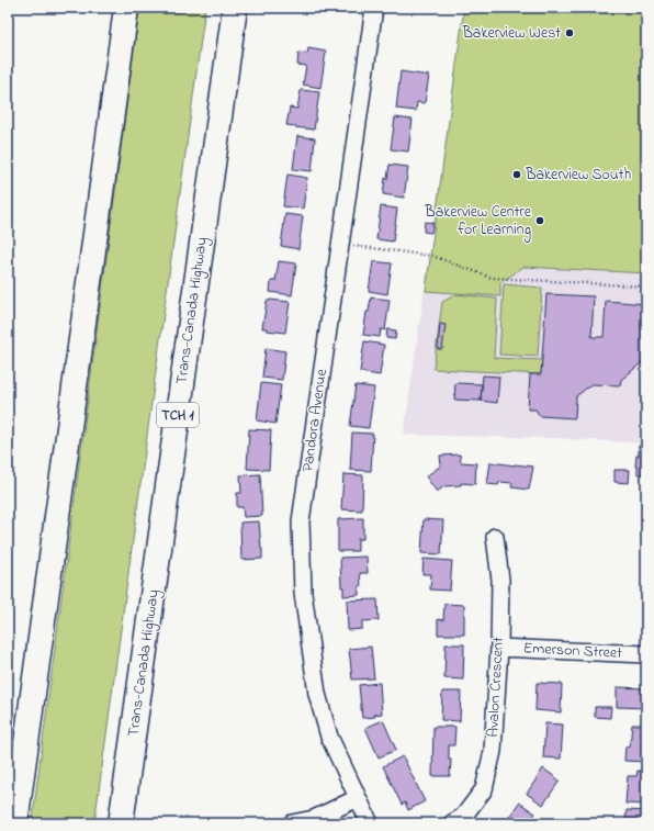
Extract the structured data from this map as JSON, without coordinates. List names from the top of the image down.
{
  "streets": {
    "highway": ["Trans-Canada Highway", "TCH 1"],
    "street": ["Pandora Avenue", "Emerson Street", "Avalon Crescent"]
  },
  "crossings": [
    ["Emerson Street", "Avalon Crescent"]
  ],
  "places": ["Bakerview West", "Bakerview South", "Bakerview Centre for Learning"]
}
